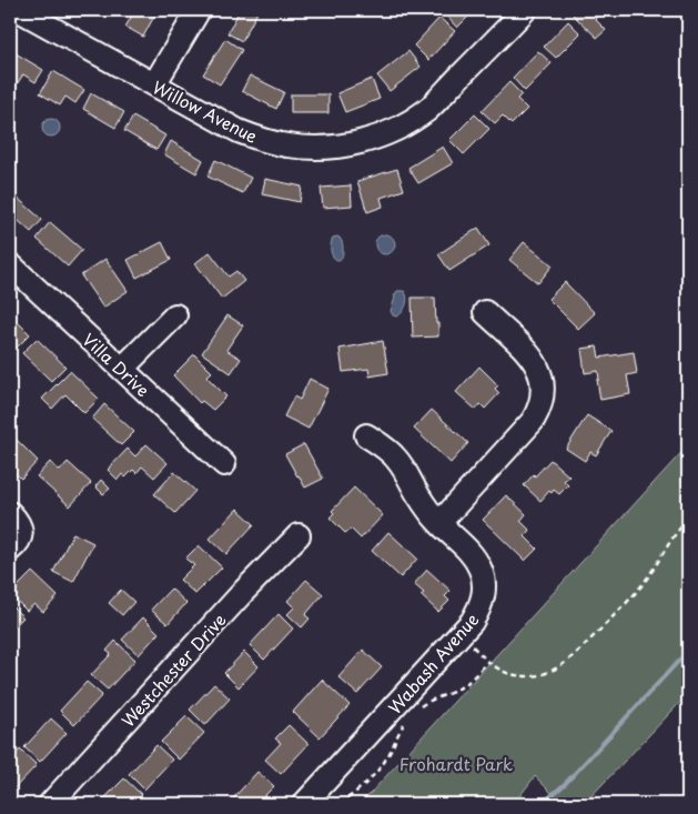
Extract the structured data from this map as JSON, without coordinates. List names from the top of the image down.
{
  "streets": {
    "street": [
      "Willow Avenue",
      "Villa Drive",
      "Wabash Avenue",
      "Westchester Drive"
    ]
  },
  "parks": ["Frohardt Park"]
}
